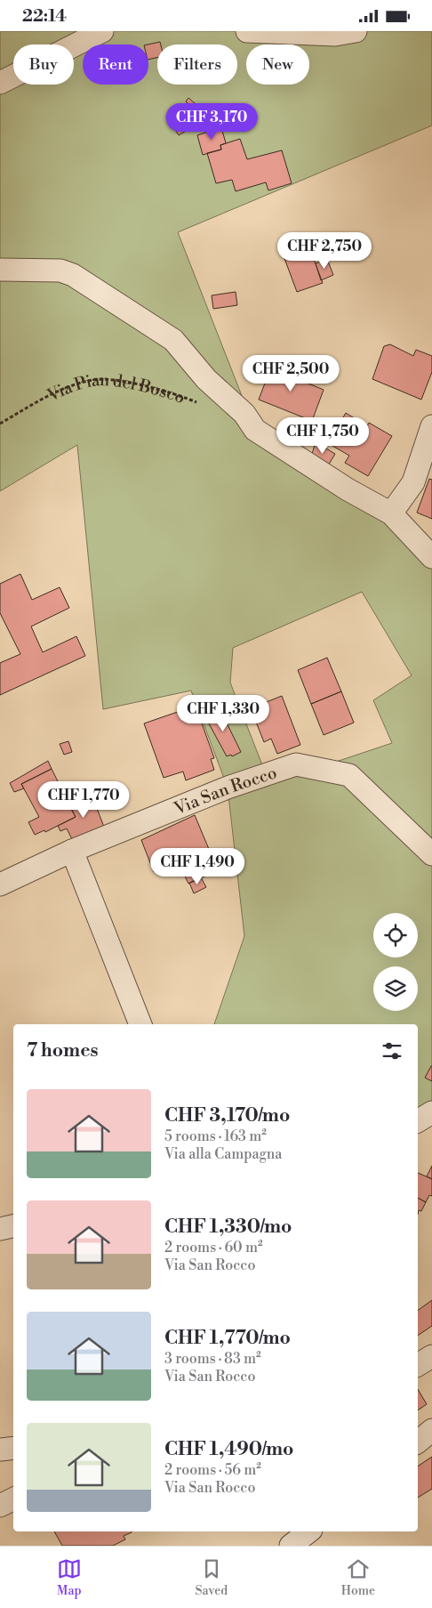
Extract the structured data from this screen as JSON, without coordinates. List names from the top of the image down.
{
  "streets": {
    "street": ["Via San Rocco"],
    "path": ["Via Pian del Bosco"]
  },
  "page": {
    "status": "22:14",
    "chip": [
      "Buy",
      "Rent",
      "Filters",
      "New"
    ],
    "price": [
      "CHF 3,170",
      "CHF 2,750",
      "CHF 2,500",
      "CHF 1,750",
      "CHF 1,330",
      "CHF 1,770",
      "CHF 1,490"
    ],
    "heading": "7 homes",
    "list": [
      {
        "name": "CHF 3,170/mo",
        "note": "5 rooms · 163 m² · Via alla Campagna"
      },
      {
        "name": "CHF 1,330/mo",
        "note": "2 rooms · 60 m² · Via San Rocco"
      },
      {
        "name": "CHF 1,770/mo",
        "note": "3 rooms · 83 m² · Via San Rocco"
      },
      {
        "name": "CHF 1,490/mo",
        "note": "2 rooms · 56 m² · Via San Rocco"
      }
    ],
    "tabs": ["Map", "Saved", "Home"]
  }
}
